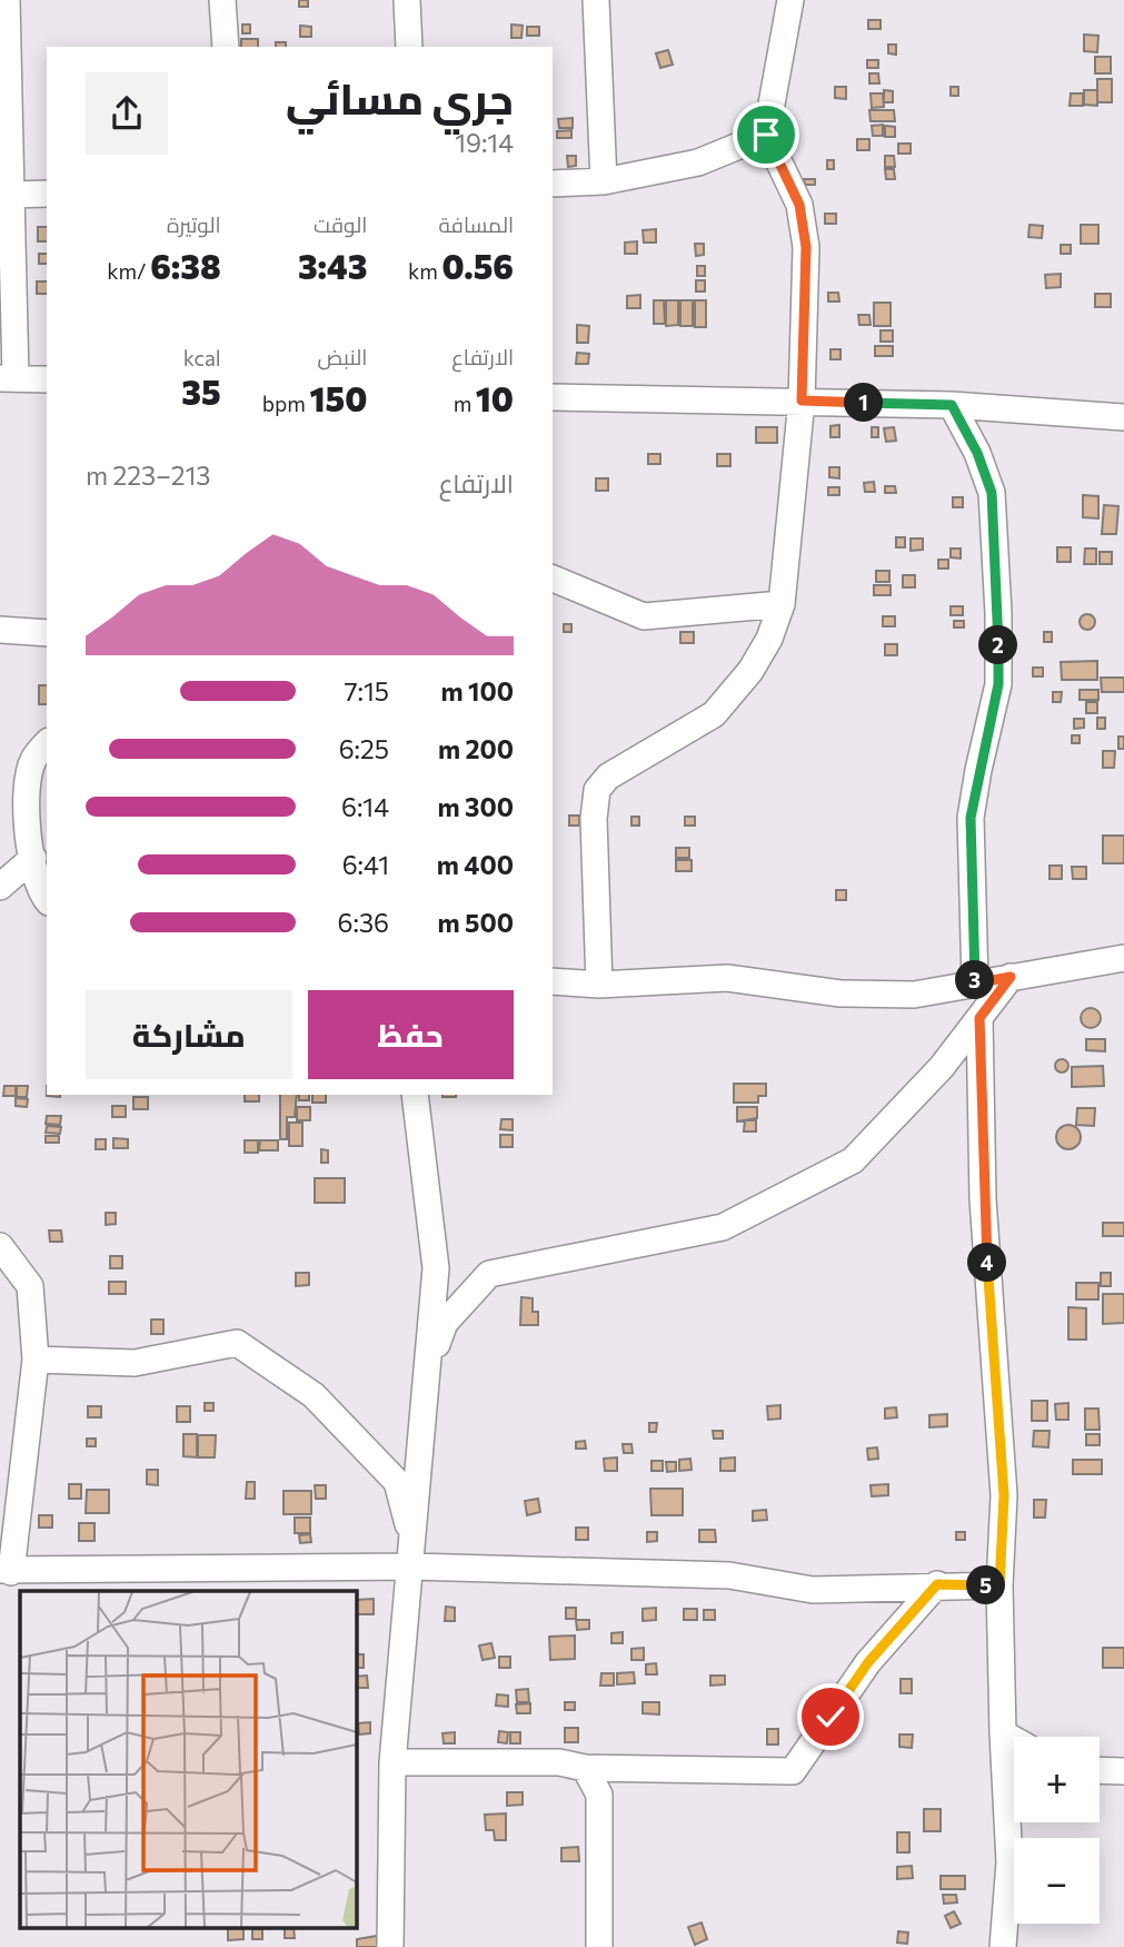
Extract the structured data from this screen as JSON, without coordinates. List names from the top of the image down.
{
  "page": {
    "heading": ["جري مسائي", "19:14"],
    "stats": [
      ["المسافة", "0.56 km"],
      ["الوقت", "3:43"],
      ["الوتيرة", "6:38 /km"],
      ["الارتفاع", "10 m"],
      ["النبض", "150 bpm"],
      ["kcal", "35"]
    ],
    "pins": [
      "1",
      "2",
      "3",
      "4",
      "5"
    ],
    "chart": ["الارتفاع", "213–223 m"],
    "list": [
      {
        "name": "100 m",
        "note": "7:15"
      },
      {
        "name": "200 m",
        "note": "6:25"
      },
      {
        "name": "300 m",
        "note": "6:14"
      },
      {
        "name": "400 m",
        "note": "6:41"
      },
      {
        "name": "500 m",
        "note": "6:36"
      }
    ],
    "buttons": ["حفظ", "مشاركة"],
    "map_buttons": ["+", "−"]
  }
}
